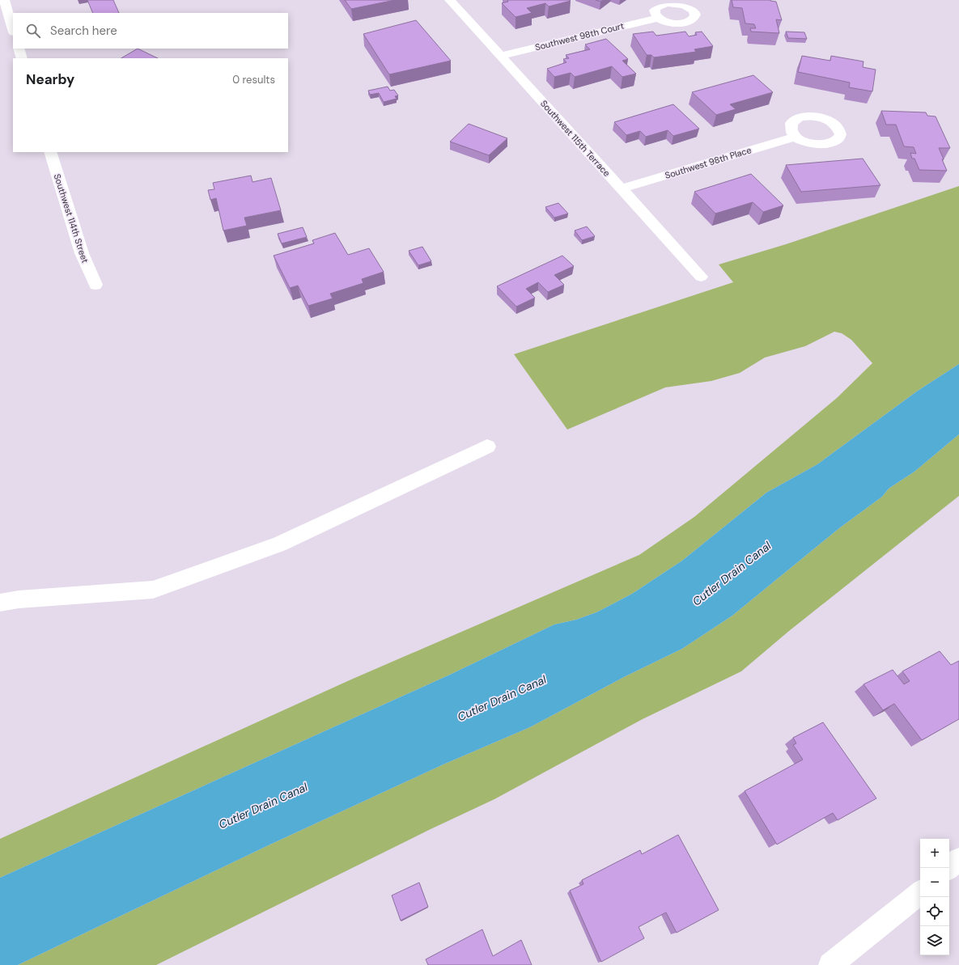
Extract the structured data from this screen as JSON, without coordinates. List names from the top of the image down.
{
  "streets": {
    "street": [
      "Southwest 98th Court",
      "Southwest 115th Terrace",
      "Southwest 98th Place",
      "Southwest 114th Street"
    ]
  },
  "crossings": [
    ["Southwest 98th Court", "Southwest 115th Terrace"],
    ["Southwest 115th Terrace", "Southwest 98th Place"]
  ],
  "water": ["Cutler Drain Canal"],
  "page": {
    "search": "Search here",
    "heading": ["Nearby", "0 results"],
    "map_buttons": ["+", "−"]
  }
}
